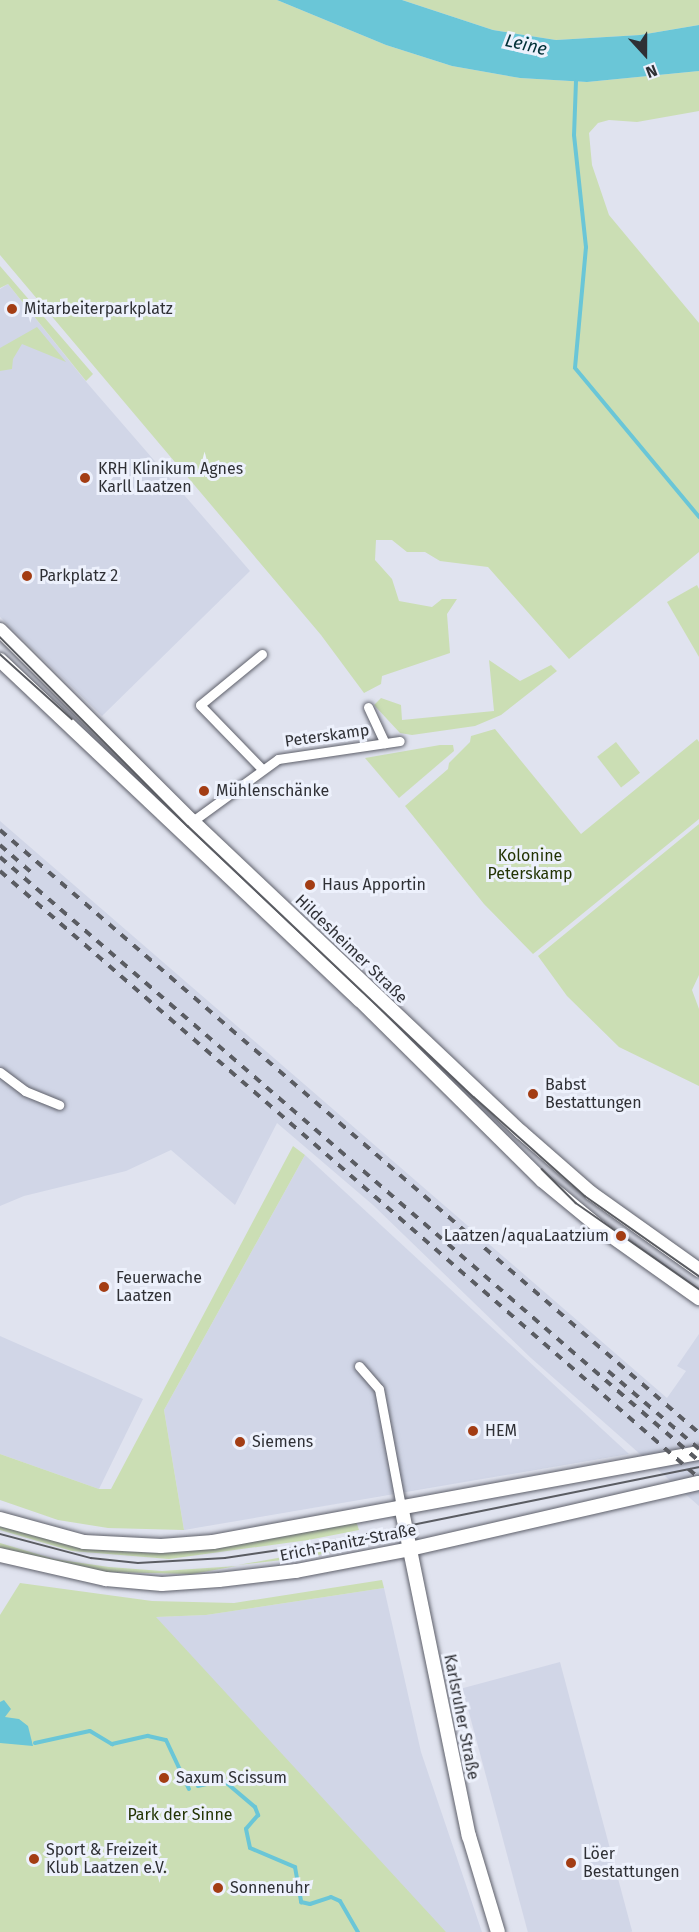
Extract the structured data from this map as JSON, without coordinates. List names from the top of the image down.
{
  "streets": {
    "street": [
      "Peterskamp",
      "Hildesheimer Straße",
      "Erich-Panitz-Straße",
      "Karlsruher Straße"
    ]
  },
  "crossings": [
    ["Peterskamp", "Hildesheimer Straße"],
    ["Erich-Panitz-Straße", "Karlsruher Straße"]
  ],
  "water": ["Leine"],
  "parks": ["Kolonine Peterskamp", "Park der Sinne"],
  "places": [
    "Mitarbeiterparkplatz",
    "KRH Klinikum Agnes Karll Laatzen",
    "Parkplatz 2",
    "Mühlenschänke",
    "Haus Apportin",
    "Babst Bestattungen",
    "Laatzen/aquaLaatzium",
    "Feuerwache Laatzen",
    "HEM",
    "Siemens",
    "Saxum Scissum",
    "Sport & Freizeit Klub Laatzen e.V.",
    "Löer Bestattungen",
    "Sonnenuhr"
  ],
  "north": "bottom"
}
